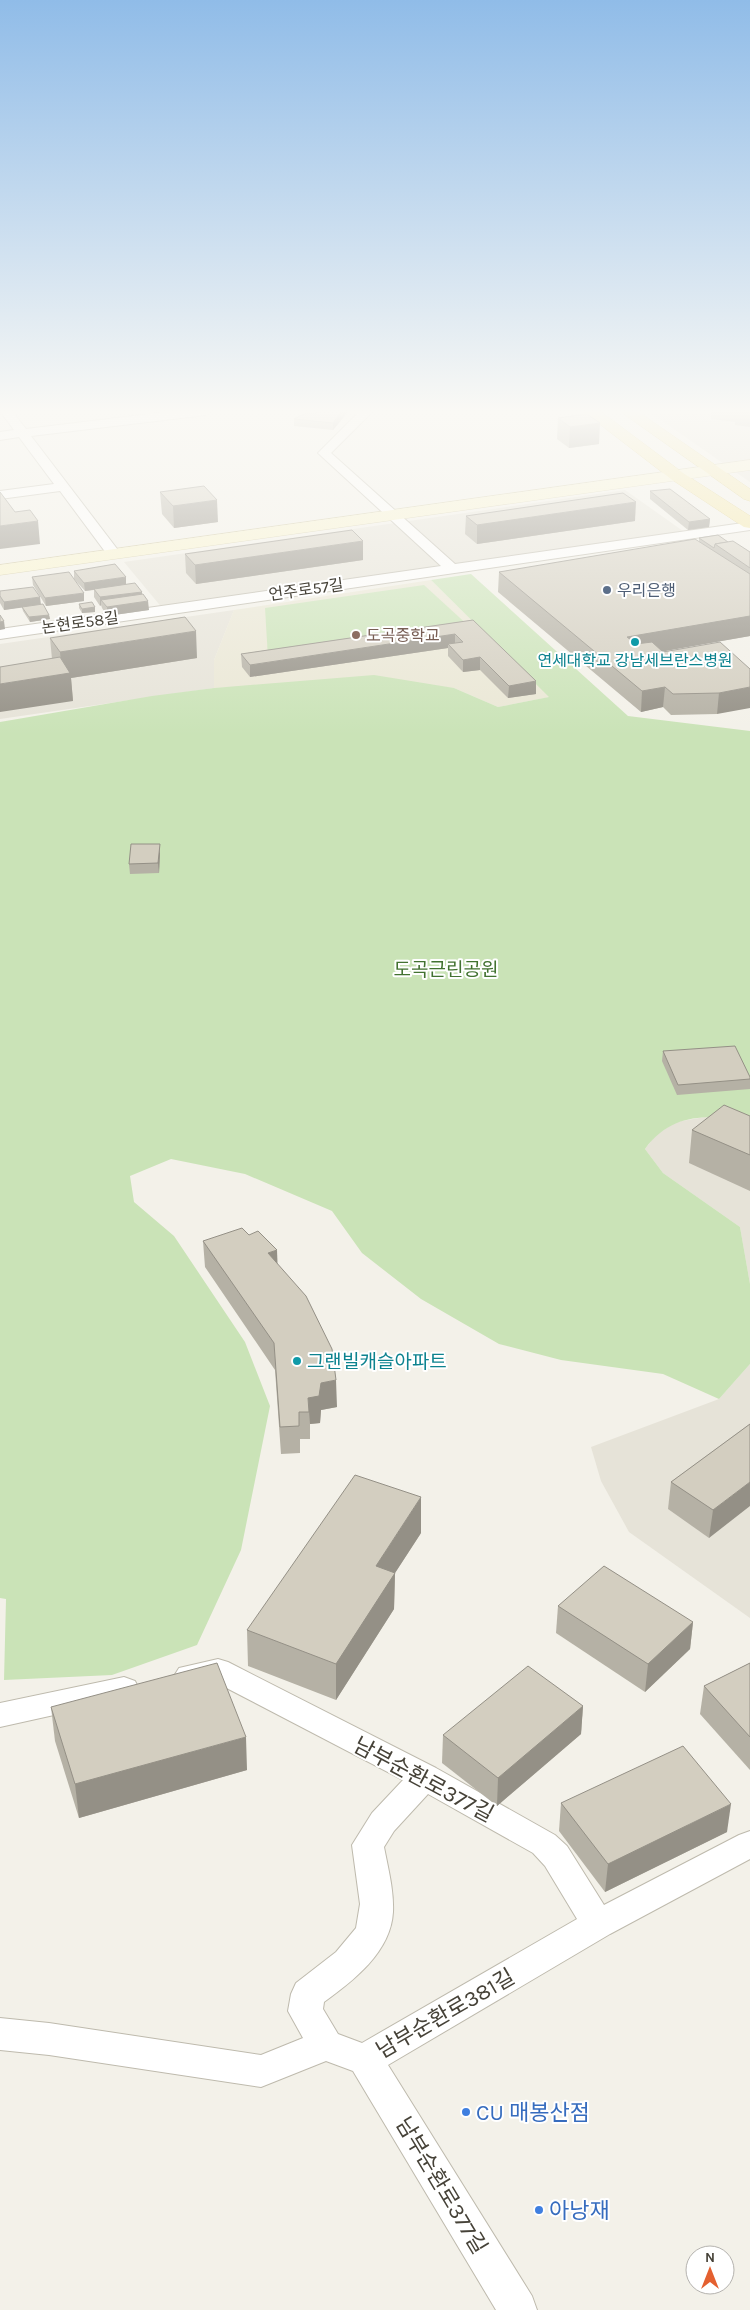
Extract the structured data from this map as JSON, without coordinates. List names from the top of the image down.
{
  "streets": {
    "street": [
      "언주로57길",
      "논현로58길",
      "남부순환로377길",
      "남부순환로381길"
    ]
  },
  "crossings": [
    ["언주로57길", "논현로58길"],
    ["남부순환로377길", "남부순환로381길"]
  ],
  "parks": ["도곡근린공원"],
  "places": [
    "우리은행",
    "도곡중학교",
    "연세대학교 강남세브란스병원",
    "그랜빌캐슬아파트",
    "CU 매봉산점",
    "아낭재"
  ],
  "north": "top"
}
